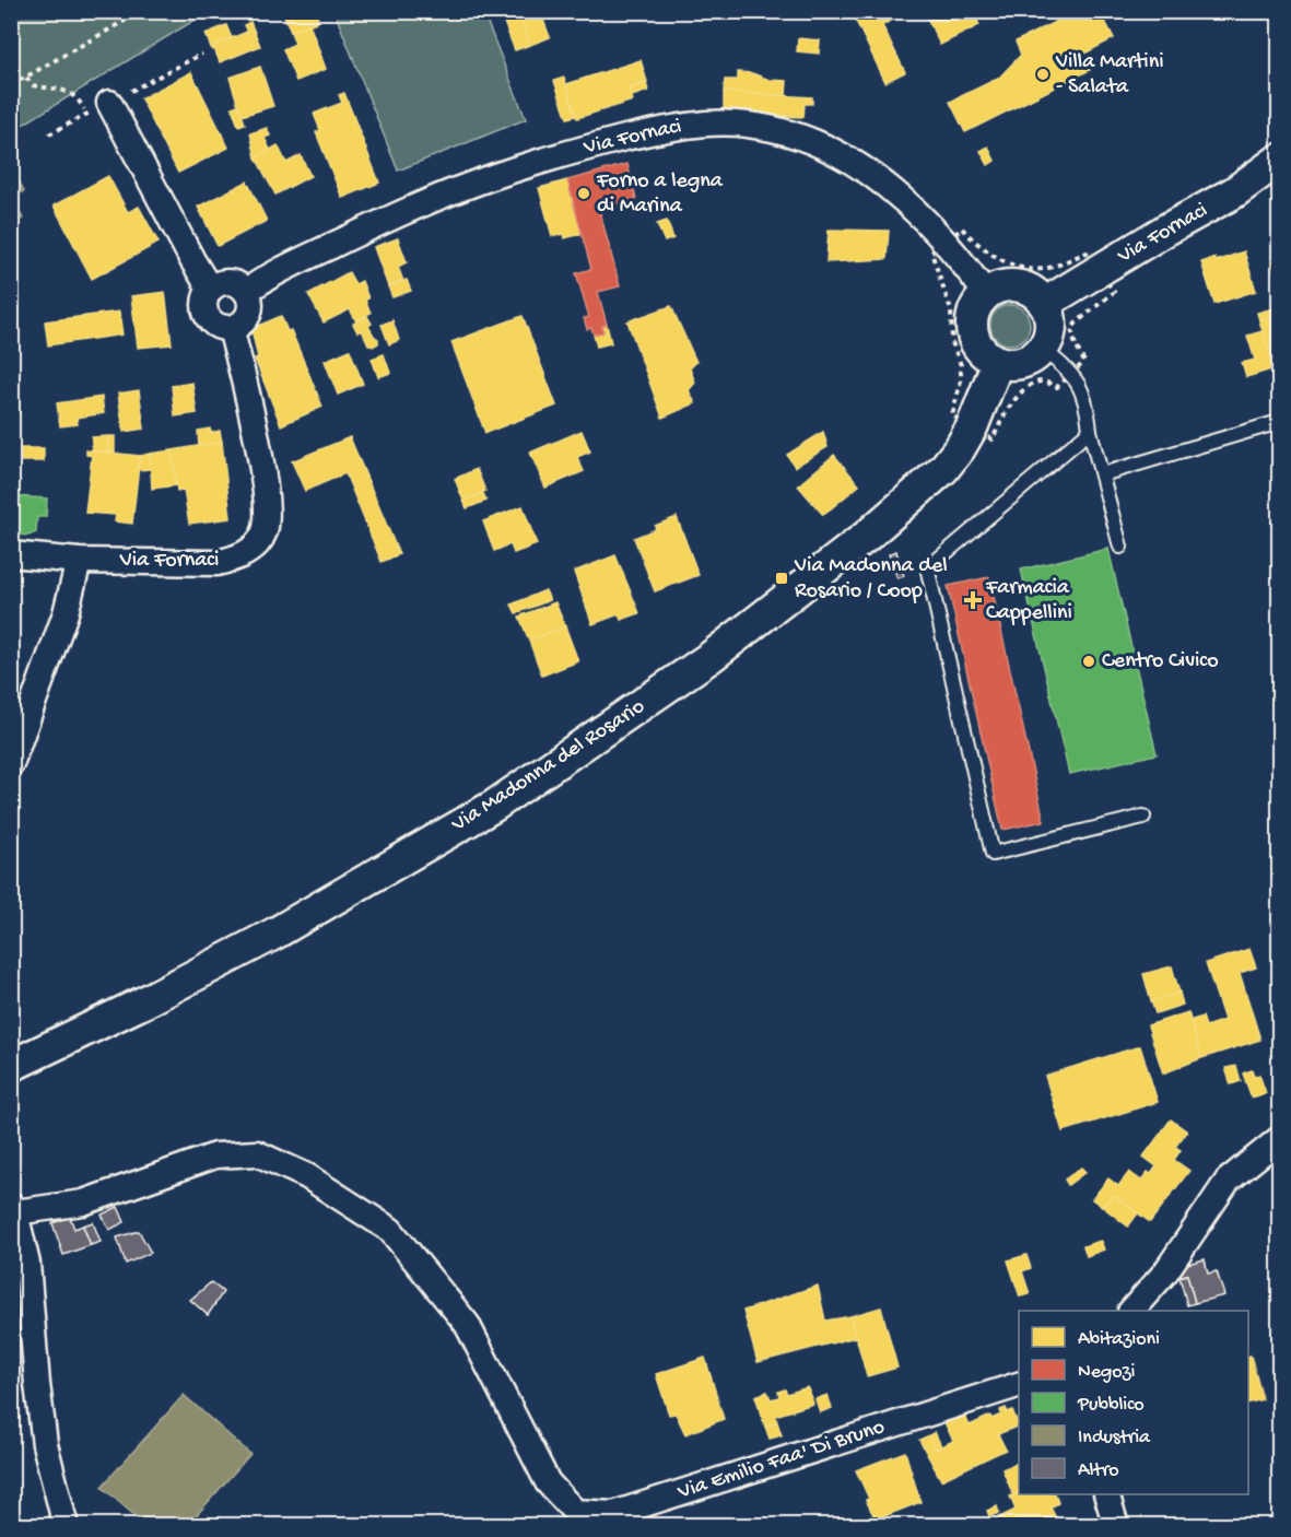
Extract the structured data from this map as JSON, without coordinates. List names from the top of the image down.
{
  "streets": {
    "street": ["Via Fornaci", "Via Madonna del Rosario", "Via Emilio Faa' Di Bruno"]
  },
  "crossings": [
    ["Via Fornaci", "Via Madonna del Rosario"]
  ],
  "places": {
    "other": ["Villa Martini - Salata", "Forno a legna di Marina", "Centro Civico"],
    "transit": ["Via Madonna del Rosario / Coop"],
    "health": ["Farmacia Cappellini"]
  },
  "legend": [
    "Abitazioni",
    "Negozi",
    "Pubblico",
    "Industria",
    "Altro"
  ]
}
